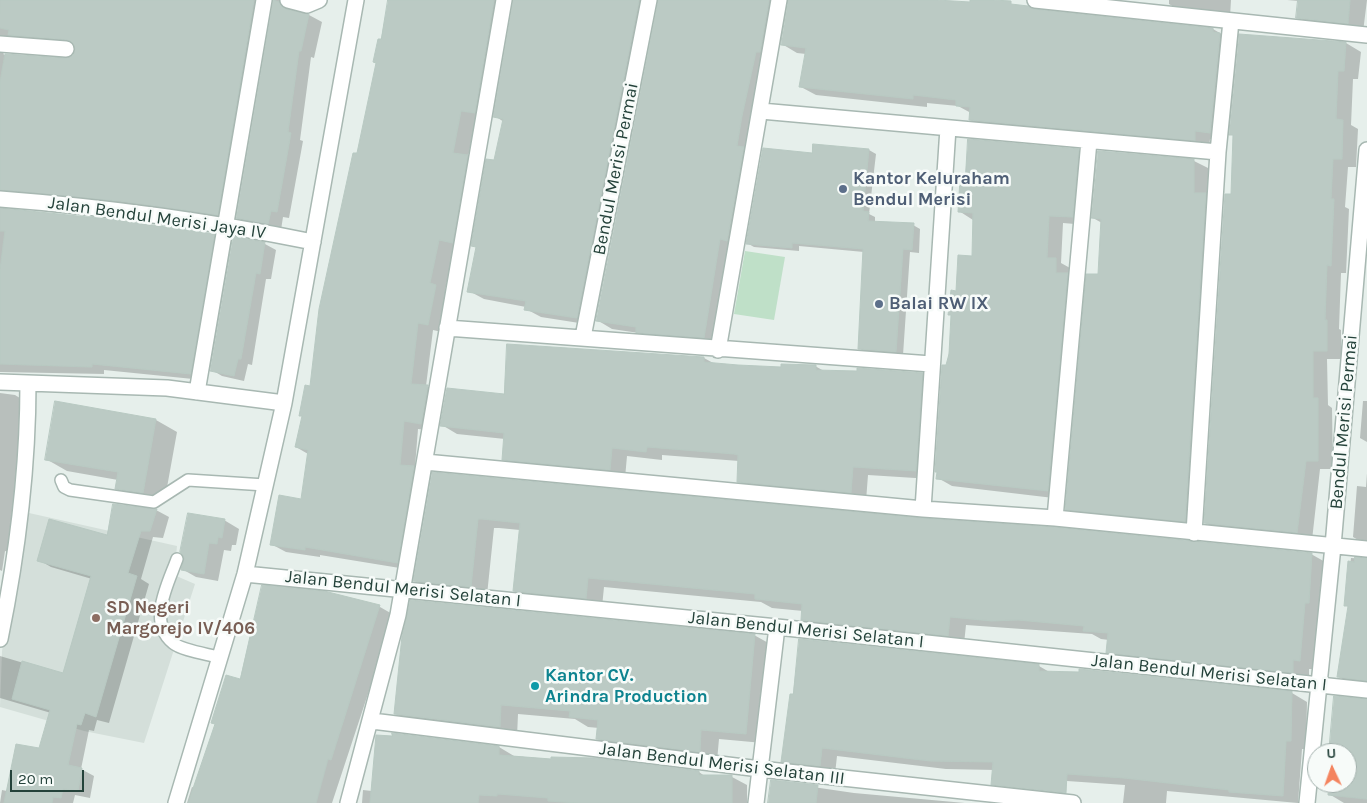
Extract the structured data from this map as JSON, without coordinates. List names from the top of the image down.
{
  "streets": {
    "street": [
      "Bendul Merisi Permai",
      "Jalan Bendul Merisi Jaya IV",
      "Jalan Bendul Merisi Selatan I",
      "Jalan Bendul Merisi Selatan III"
    ]
  },
  "crossings": [
    ["Bendul Merisi Permai", "Jalan Bendul Merisi Selatan I"]
  ],
  "places": [
    "Kantor Keluraham Bendul Merisi",
    "Balai RW IX",
    "SD Negeri Margorejo IV/406",
    "Kantor CV. Arindra Production"
  ],
  "scale_bar": "20 m",
  "north": "top"
}
